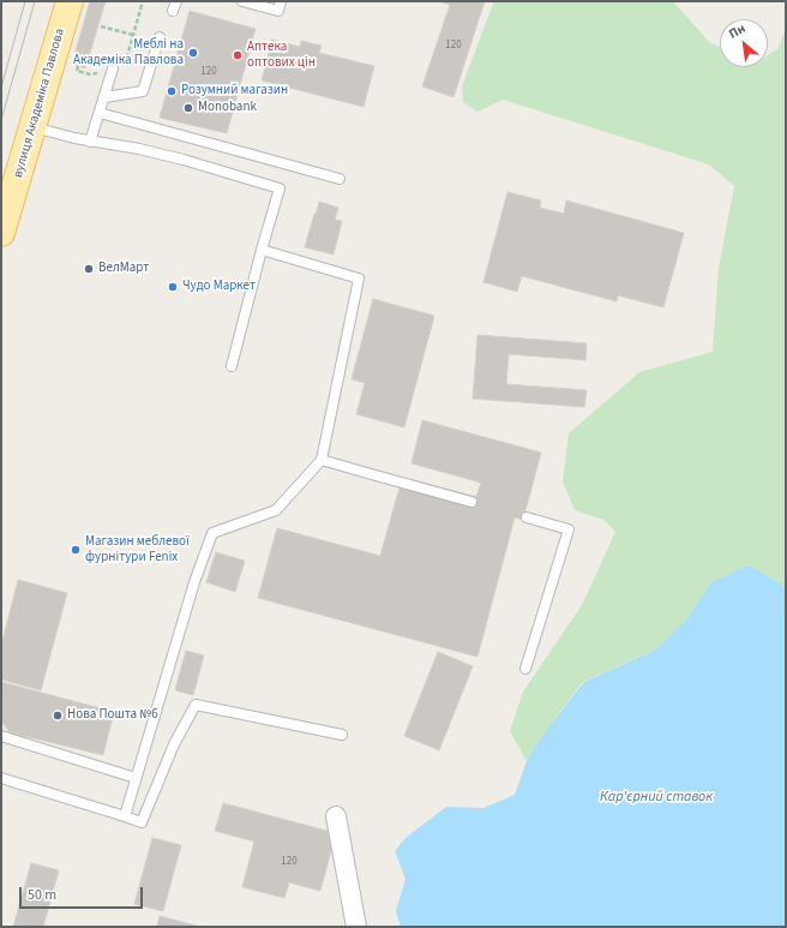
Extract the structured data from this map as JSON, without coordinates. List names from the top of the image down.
{
  "streets": {
    "main road": ["вулиця Академіка Павлова"]
  },
  "water": ["Кар'єрний ставок"],
  "places": [
    "Меблі на Академіка Павлова",
    "Аптека оптових цін",
    "Розумний магазин",
    "Monobank",
    "ВелМарт",
    "Чудо Маркет",
    "Магазин меблевої фурнітури Fenix",
    "Нова Пошта №6"
  ],
  "house_numbers": ["120", "120", "120"],
  "scale_bar": "50 m",
  "north": "top left"
}
